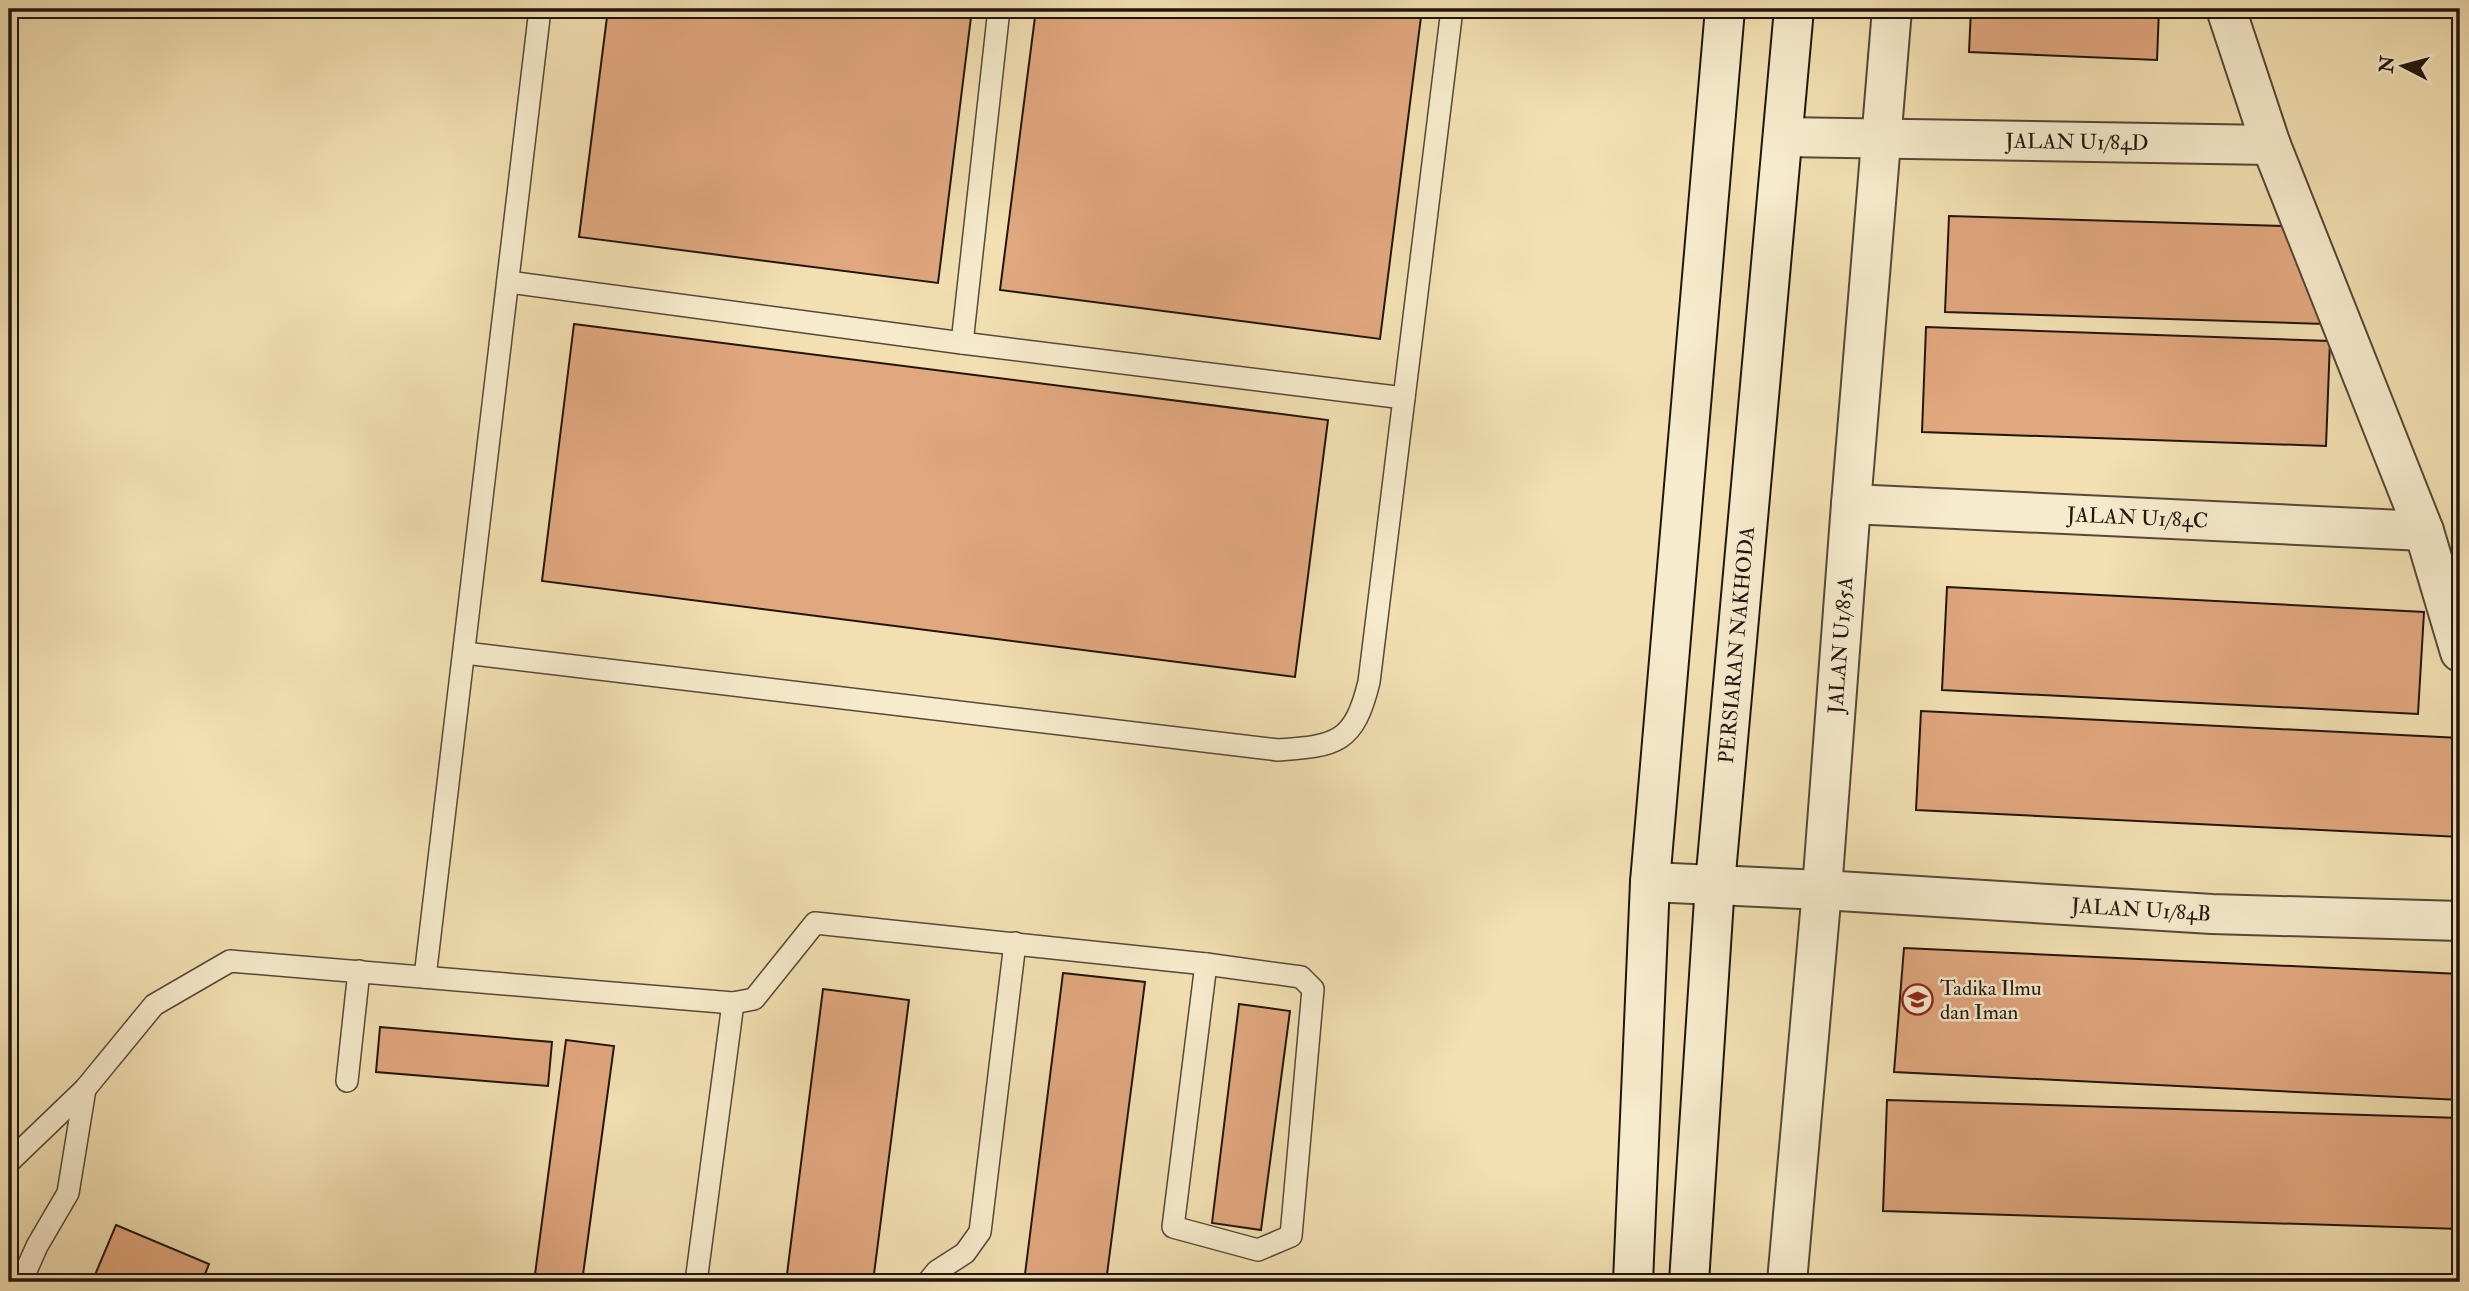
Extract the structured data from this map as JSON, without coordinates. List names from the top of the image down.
{
  "streets": {
    "street": [
      "JALAN U1/84D",
      "JALAN U1/84C",
      "PERSIARAN NAKHODA",
      "JALAN U1/85A",
      "JALAN U1/84B"
    ]
  },
  "crossings": [
    ["JALAN U1/84D", "PERSIARAN NAKHODA"],
    ["JALAN U1/84D", "JALAN U1/85A"],
    ["JALAN U1/84C", "JALAN U1/85A"],
    ["PERSIARAN NAKHODA", "JALAN U1/84B"],
    ["JALAN U1/85A", "JALAN U1/84B"]
  ],
  "places": {
    "school or university": ["Tadika Ilmu dan Iman"]
  },
  "north": "left"
}
